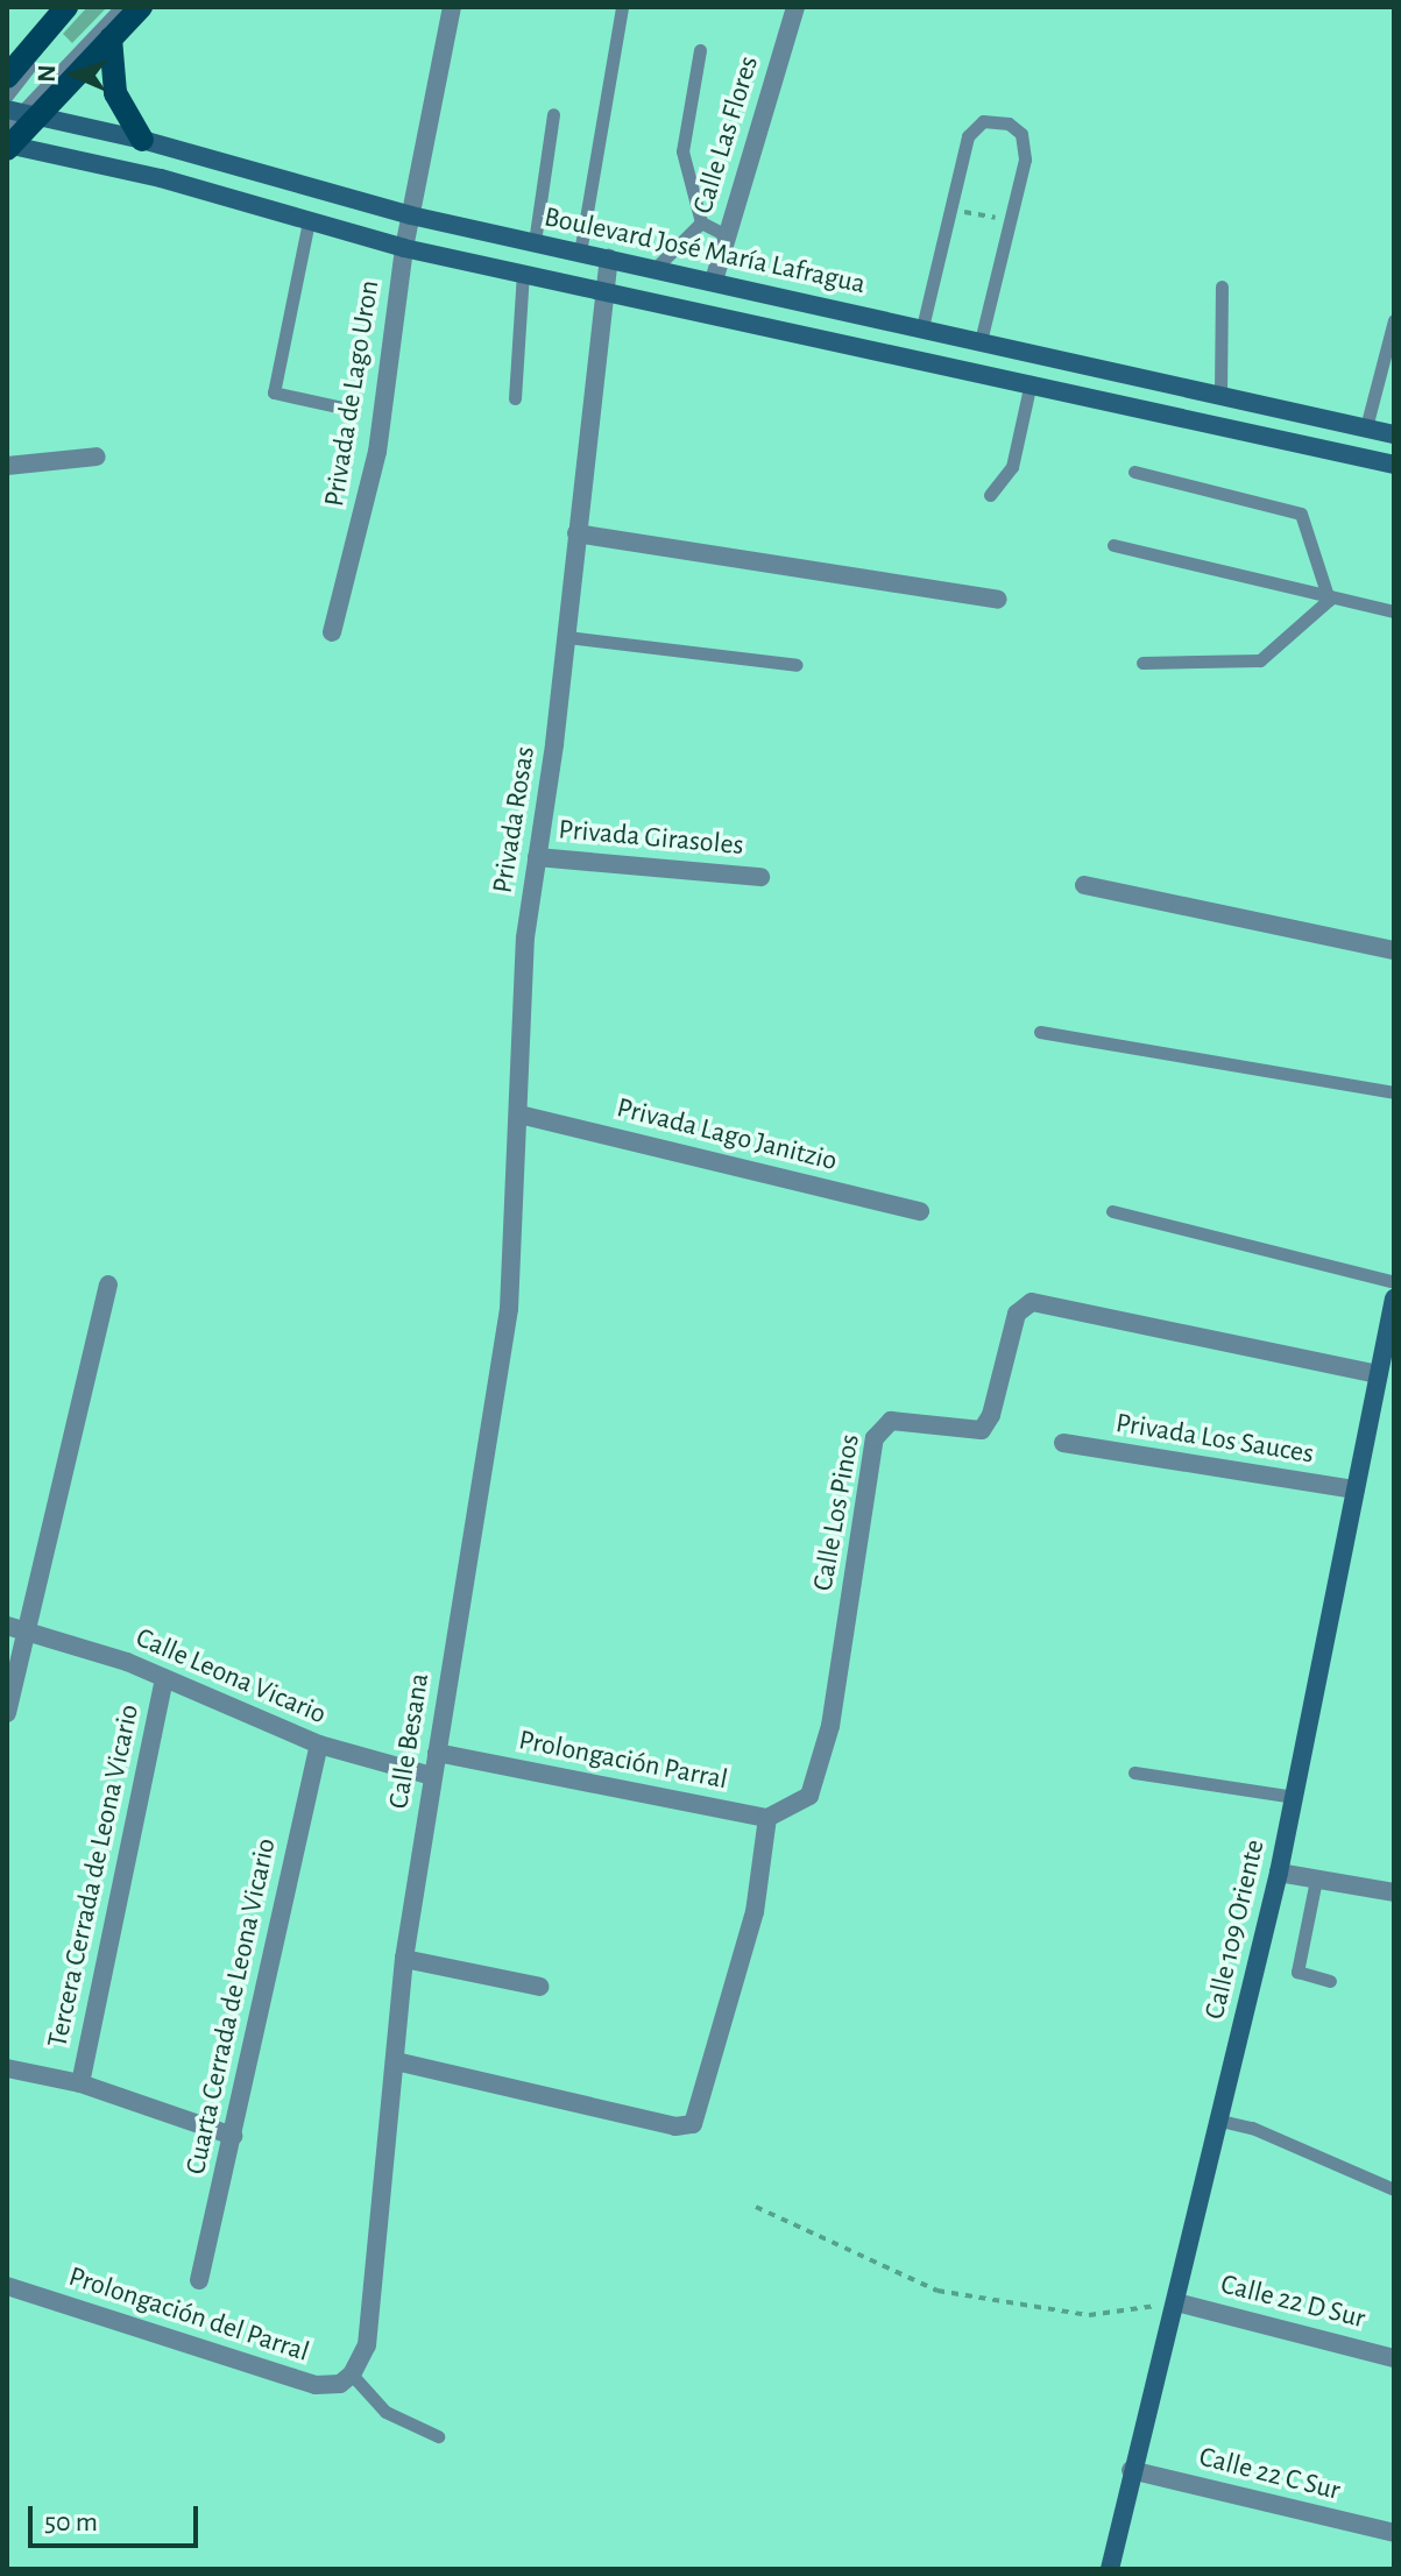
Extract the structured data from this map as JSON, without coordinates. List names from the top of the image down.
{
  "streets": {
    "main road": ["Boulevard José María Lafragua", "Calle 109 Oriente"],
    "street": [
      "Calle Las Flores",
      "Privada de Lago Uron",
      "Privada Rosas",
      "Privada Girasoles",
      "Privada Lago Janitzio",
      "Privada Los Sauces",
      "Calle Los Pinos",
      "Calle Leona Vicario",
      "Calle Besana",
      "Prolongación Parral",
      "Tercera Cerrada de Leona Vicario",
      "Cuarta Cerrada de Leona Vicario",
      "Calle 22 D Sur",
      "Prolongación del Parral",
      "Calle 22 C Sur"
    ]
  },
  "crossings": [
    ["Calle Las Flores", "Boulevard José María Lafragua"],
    ["Boulevard José María Lafragua", "Privada de Lago Uron"],
    ["Boulevard José María Lafragua", "Privada Rosas"],
    ["Privada Rosas", "Privada Girasoles"],
    ["Privada Rosas", "Privada Lago Janitzio"],
    ["Privada Rosas", "Calle Besana"],
    ["Privada Lago Janitzio", "Calle Besana"],
    ["Privada Los Sauces", "Calle 109 Oriente"],
    ["Calle Los Pinos", "Prolongación Parral"],
    ["Calle Los Pinos", "Calle 109 Oriente"],
    ["Calle Leona Vicario", "Calle Besana"],
    ["Calle Leona Vicario", "Tercera Cerrada de Leona Vicario"],
    ["Calle Leona Vicario", "Cuarta Cerrada de Leona Vicario"],
    ["Calle Besana", "Prolongación Parral"],
    ["Calle Besana", "Prolongación del Parral"],
    ["Calle 109 Oriente", "Calle 22 D Sur"],
    ["Calle 109 Oriente", "Calle 22 C Sur"]
  ],
  "scale_bar": "50 m",
  "north": "left"
}
